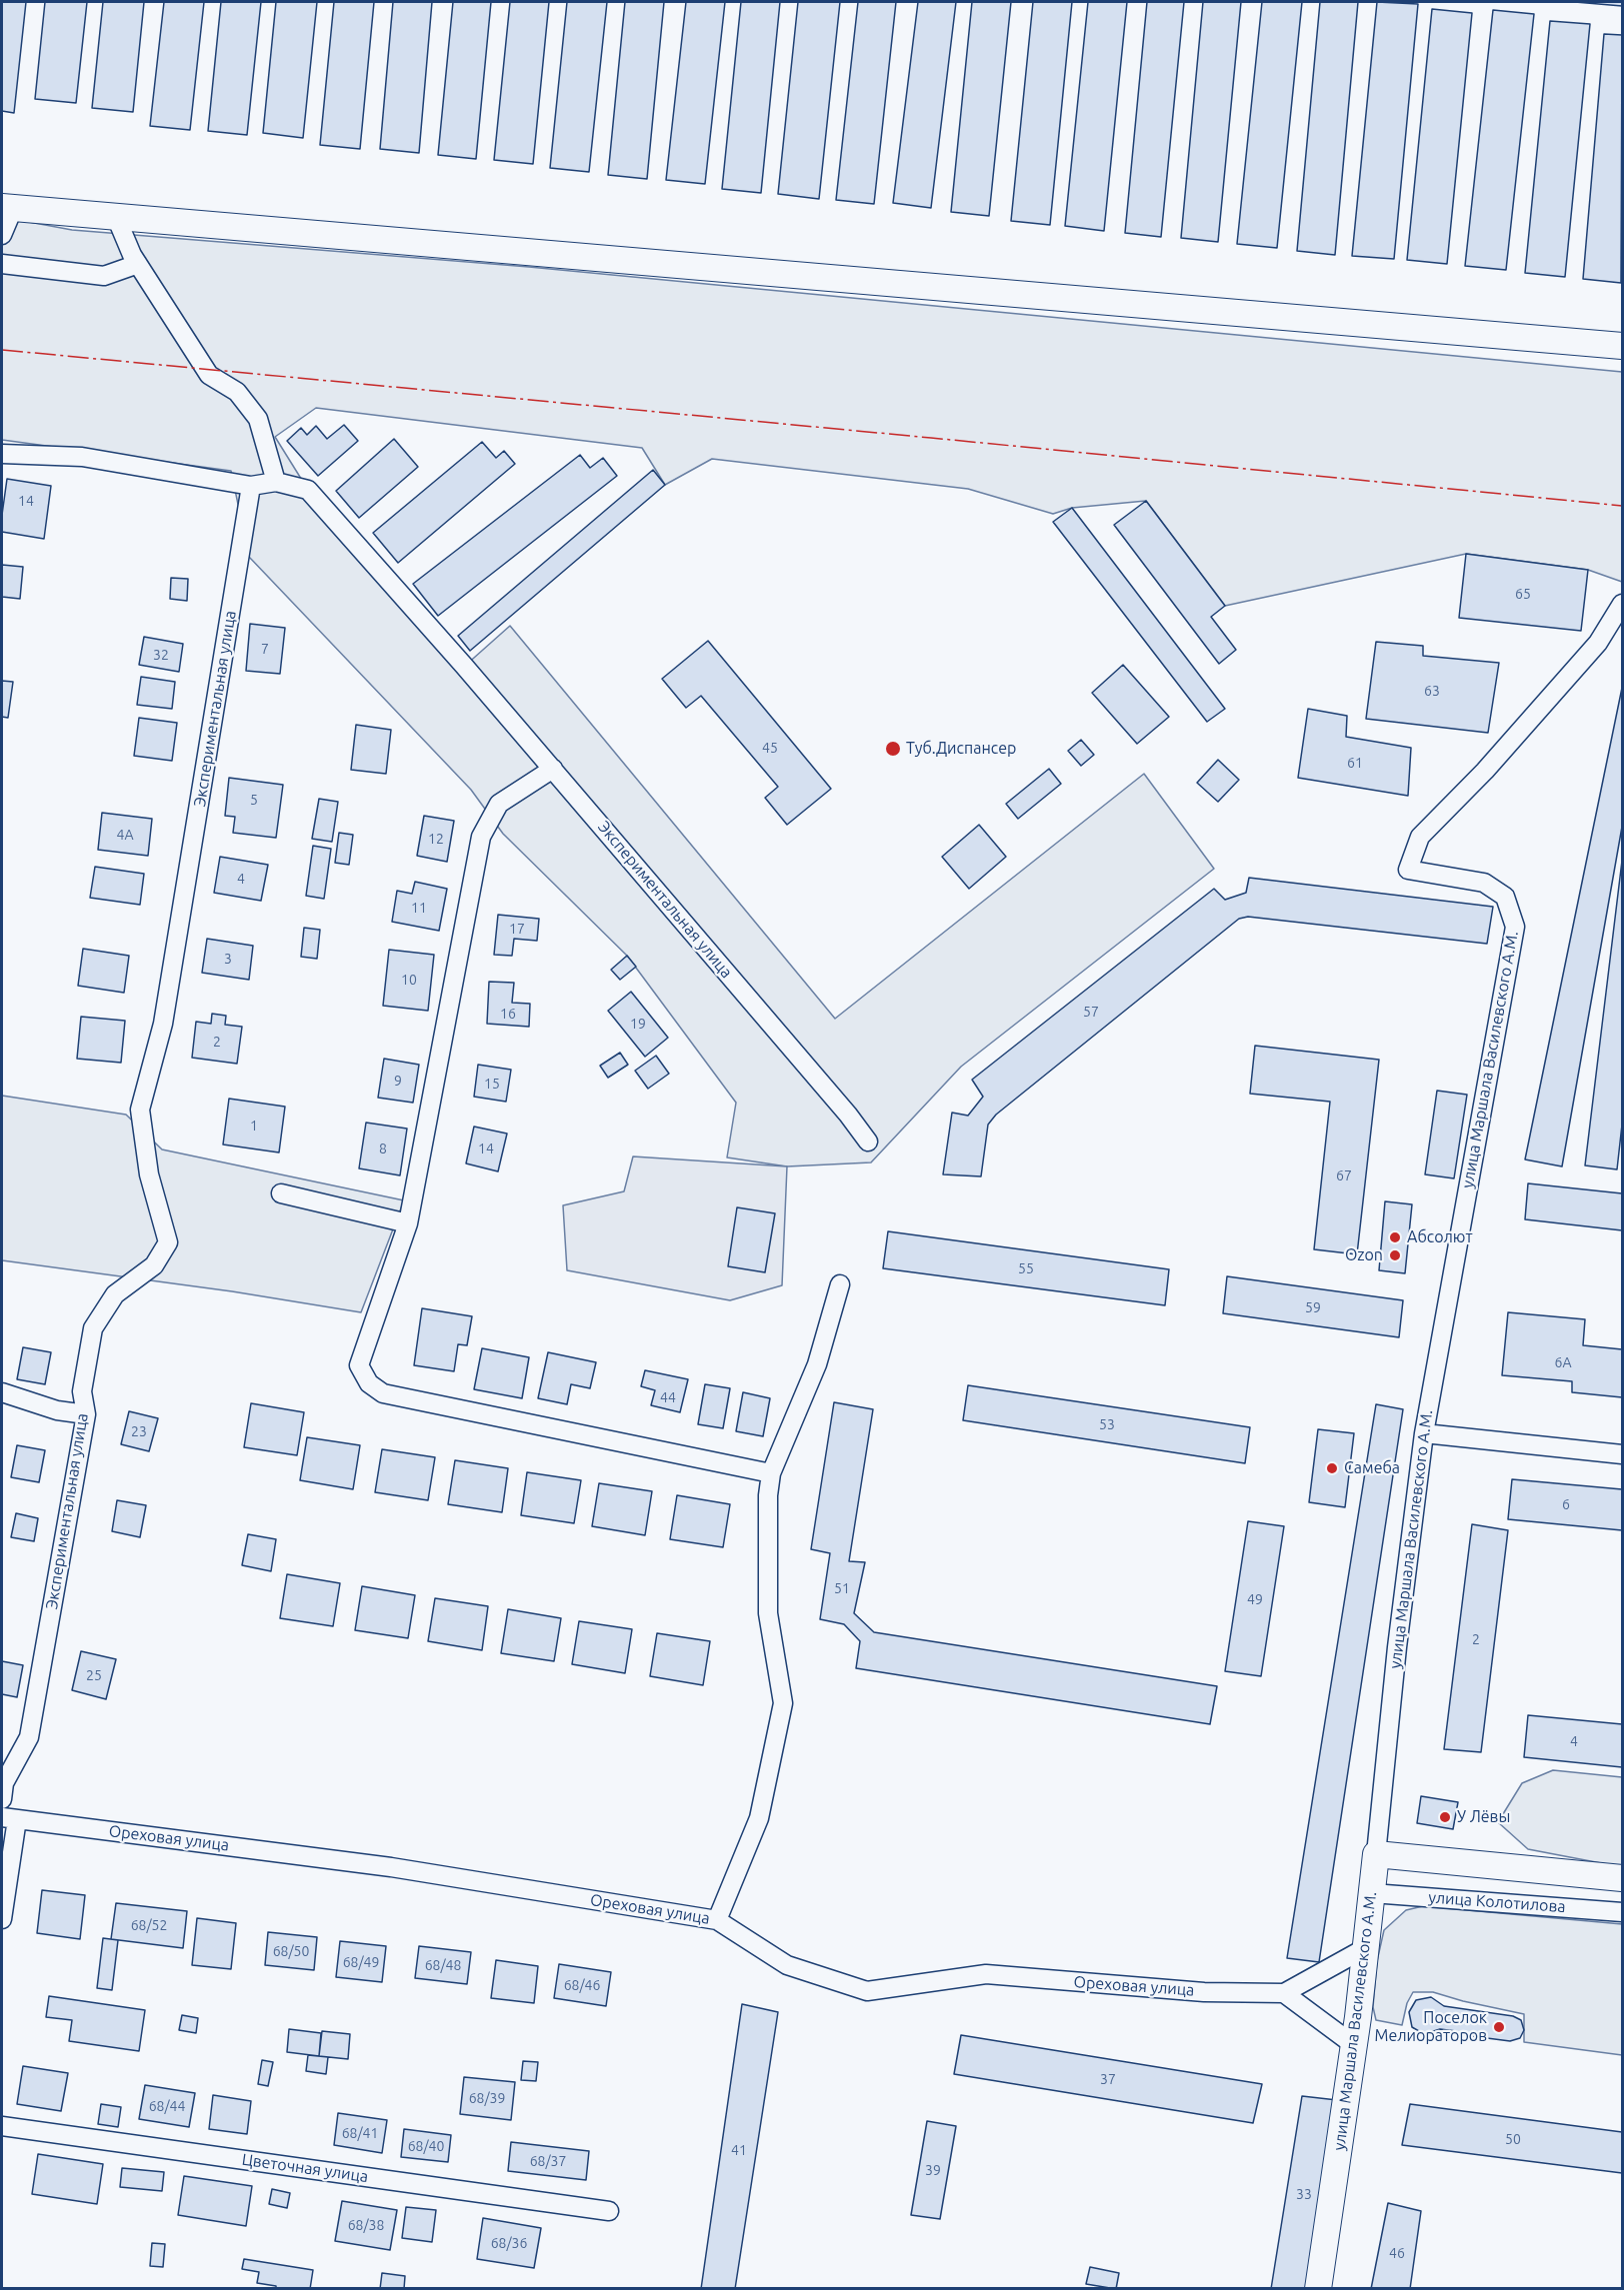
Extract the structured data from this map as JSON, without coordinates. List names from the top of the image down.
{
  "streets": {
    "main road": ["улица Маршала Василевского А.М."],
    "street": [
      "Экспериментальная улица",
      "Ореховая улица",
      "улица Колотилова",
      "Цветочная улица"
    ]
  },
  "crossings": [
    ["улица Маршала Василевского А.М.", "Ореховая улица"],
    ["улица Маршала Василевского А.М.", "улица Колотилова"]
  ],
  "places": [
    "Туб.Диспансер",
    "Абсолют",
    "Ozon",
    "Самеба",
    "У Лёвы",
    "Поселок Мелиораторов"
  ],
  "house_numbers": [
    "14",
    "65",
    "7",
    "32",
    "63",
    "45",
    "61",
    "5",
    "4А",
    "12",
    "4",
    "11",
    "17",
    "3",
    "10",
    "57",
    "16",
    "19",
    "2",
    "9",
    "15",
    "1",
    "8",
    "14",
    "67",
    "55",
    "59",
    "6А",
    "44",
    "53",
    "23",
    "6",
    "51",
    "49",
    "2",
    "25",
    "4",
    "68/52",
    "68/50",
    "68/49",
    "68/48",
    "68/46",
    "37",
    "68/39",
    "68/44",
    "68/41",
    "50",
    "68/40",
    "41",
    "68/37",
    "39",
    "33",
    "68/38",
    "68/36",
    "46"
  ]
}
